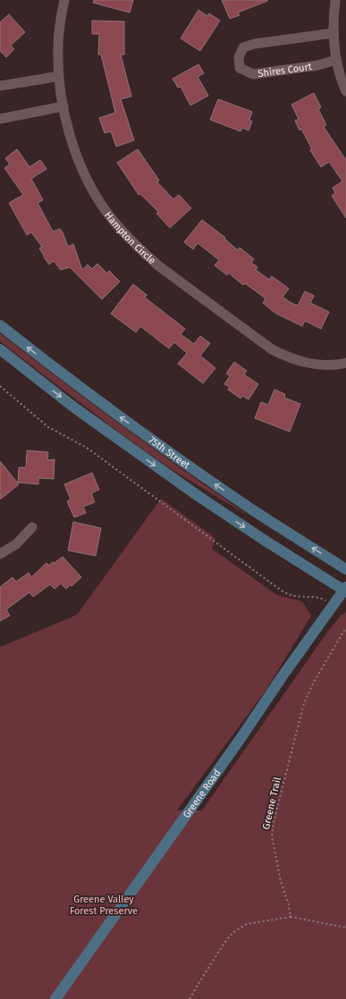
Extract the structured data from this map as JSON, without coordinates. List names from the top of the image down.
{
  "streets": {
    "main road": ["75th Street", "Greene Road"],
    "street": ["Shires Court", "Hampton Circle"],
    "path": ["Greene Trail"]
  },
  "crossings": [
    ["75th Street", "Greene Road"]
  ],
  "parks": ["Greene Valley Forest Preserve"]
}
